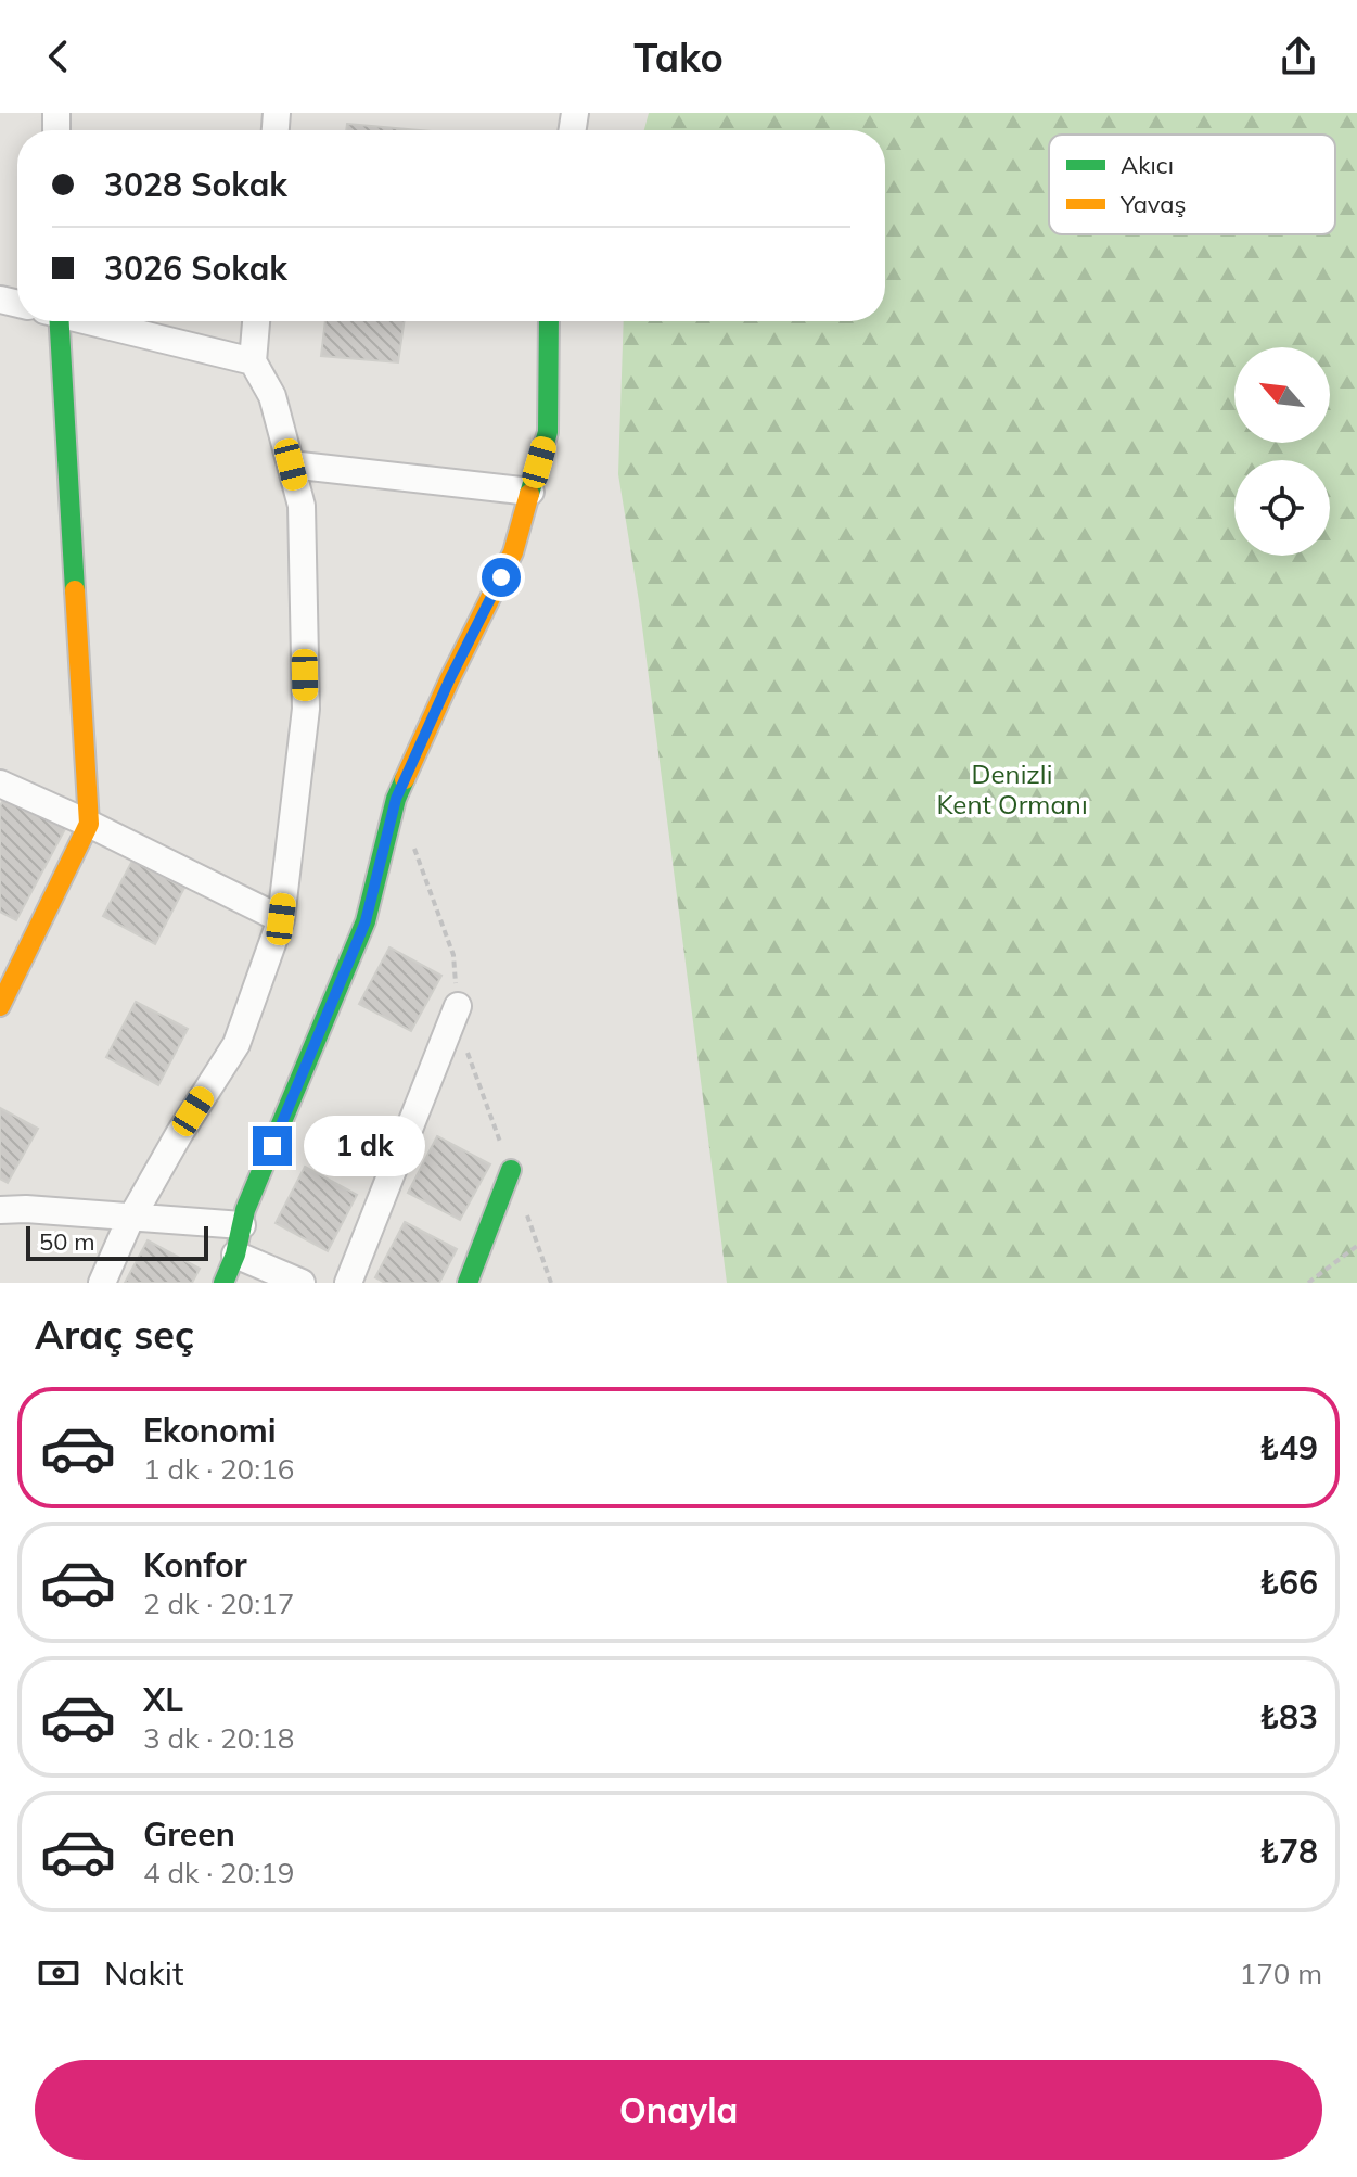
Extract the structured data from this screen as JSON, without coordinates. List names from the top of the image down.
{
  "parks": ["Denizli Kent Ormanı"],
  "legend": ["Akıcı", "Yavaş"],
  "scale_bar": "50 m",
  "north": "top left",
  "page": {
    "header": "Tako",
    "banner": ["3028 Sokak", "3026 Sokak"],
    "bubble": "1 dk",
    "scale": "50 m",
    "heading": "Araç seç",
    "list": [
      {
        "name": "Ekonomi",
        "note": "1 dk · 20:16",
        "value": "₺49"
      },
      {
        "name": "Konfor",
        "note": "2 dk · 20:17",
        "value": "₺66"
      },
      {
        "name": "XL",
        "note": "3 dk · 20:18",
        "value": "₺83"
      },
      {
        "name": "Green",
        "note": "4 dk · 20:19",
        "value": "₺78"
      }
    ],
    "pay": ["Nakit", "170 m"],
    "buttons": "Onayla"
  }
}
